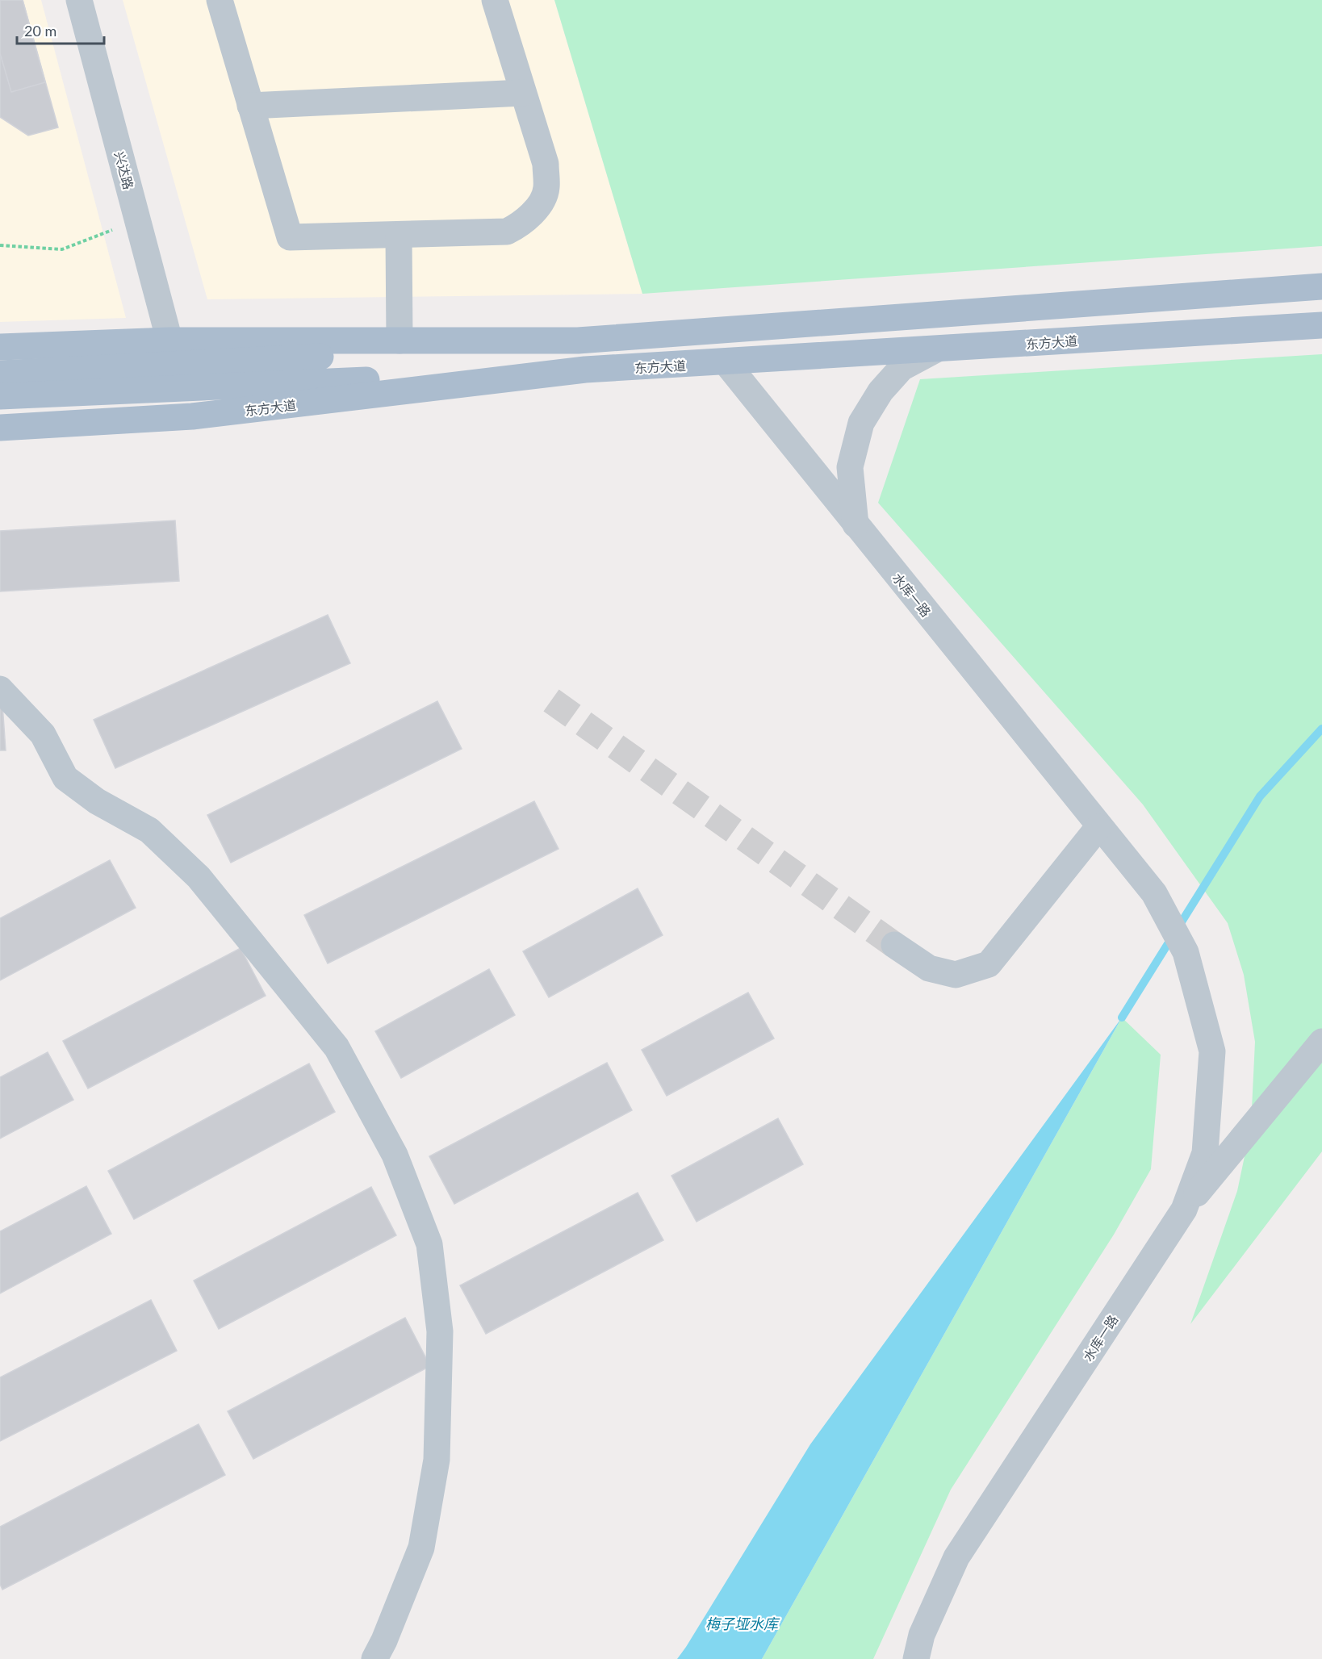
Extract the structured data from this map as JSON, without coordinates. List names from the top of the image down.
{
  "streets": {
    "main road": ["东方大道"],
    "street": ["兴达路", "水库一路"]
  },
  "crossings": [
    ["东方大道", "水库一路"]
  ],
  "water": ["梅子垭水库"],
  "scale_bar": "20 m"
}
